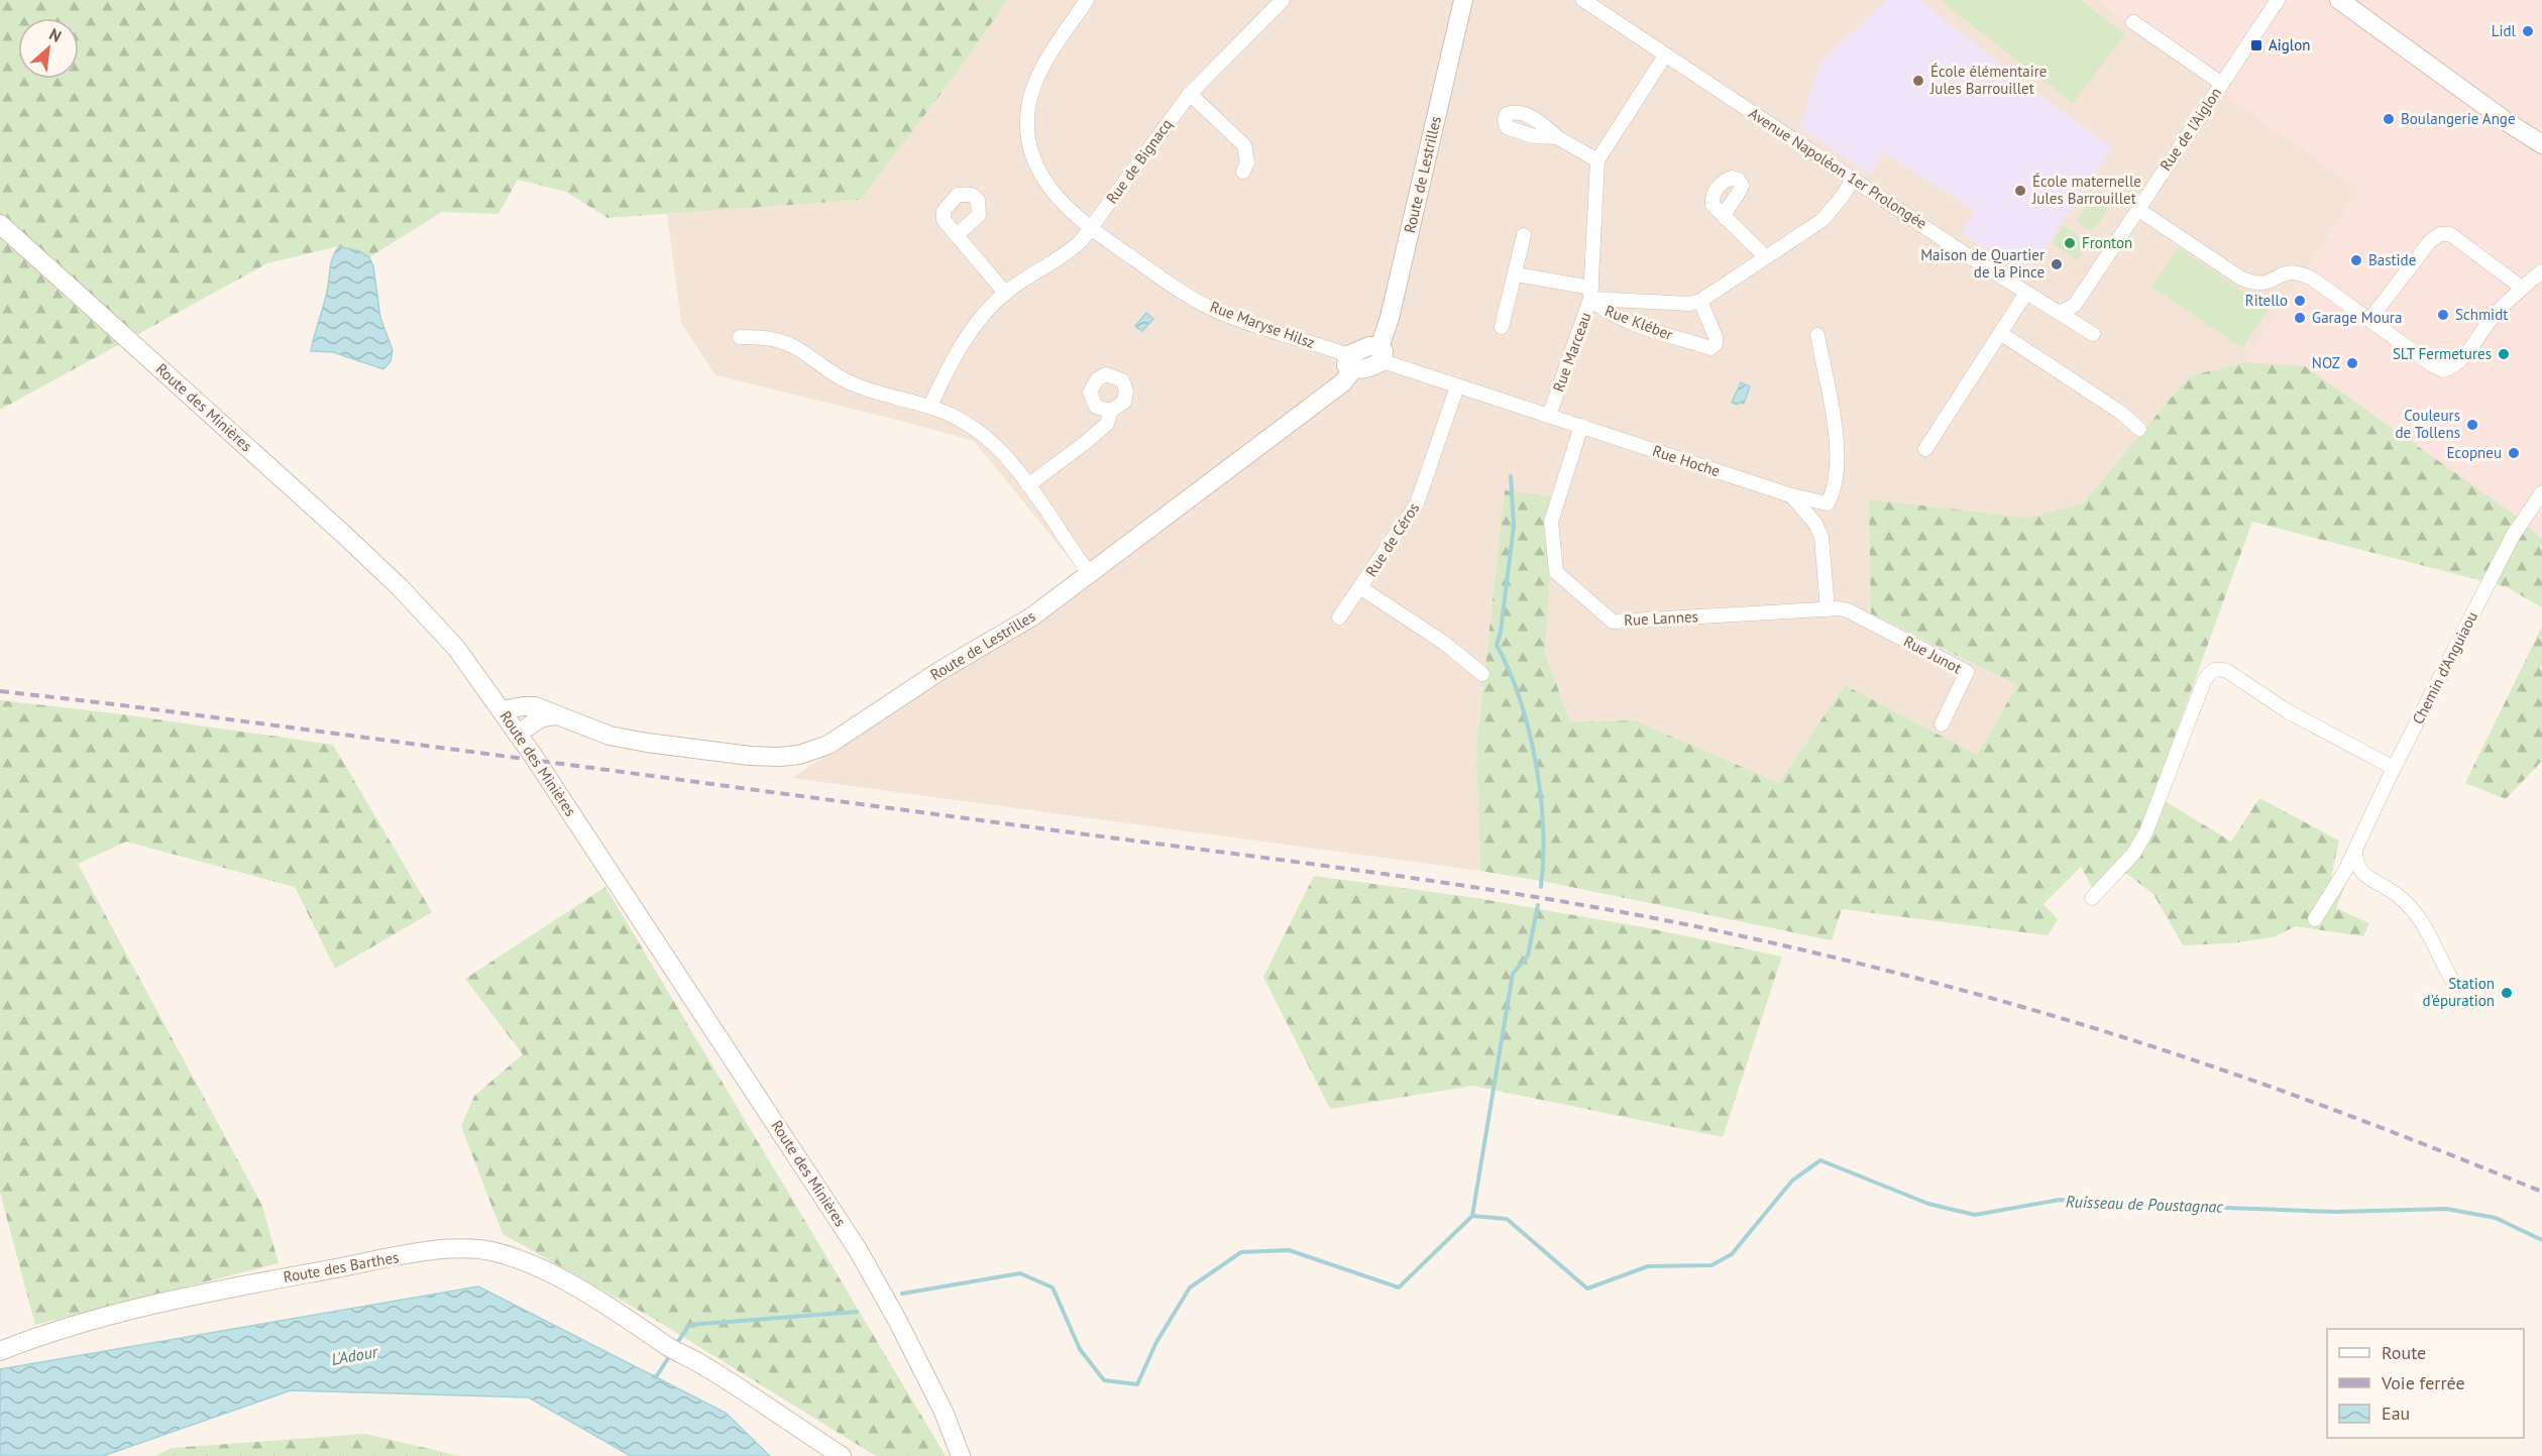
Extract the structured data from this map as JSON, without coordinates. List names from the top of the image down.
{
  "streets": {
    "street": [
      "Rue de l'Aiglon",
      "Rue de Bignacq",
      "Avenue Napoléon 1er Prolongée",
      "Route de Lestrilles",
      "Rue Kléber",
      "Rue Maryse Hilsz",
      "Rue Marceau",
      "Route des Minières",
      "Rue Hoche",
      "Rue de Céros",
      "Rue Lannes",
      "Rue Junot",
      "Chemin d'Anguiaou",
      "Route des Barthes"
    ]
  },
  "crossings": [
    ["Rue de l'Aiglon", "Avenue Napoléon 1er Prolongée"],
    ["Rue de Bignacq", "Rue Maryse Hilsz"],
    ["Route de Lestrilles", "Rue Maryse Hilsz"],
    ["Route de Lestrilles", "Route des Minières"],
    ["Route de Lestrilles", "Rue Hoche"],
    ["Rue Kléber", "Rue Marceau"],
    ["Rue Marceau", "Rue Hoche"],
    ["Rue Hoche", "Rue de Céros"],
    ["Rue Hoche", "Rue Lannes"],
    ["Rue Lannes", "Rue Junot"]
  ],
  "water": ["Ruisseau de Poustagnac", "L'Adour"],
  "places": {
    "other": [
      "Lidl",
      "École élémentaire Jules Barrouillet",
      "Boulangerie Ange",
      "École maternelle Jules Barrouillet",
      "Fronton",
      "Bastide",
      "Maison de Quartier de la Pince",
      "Ritello",
      "Schmidt",
      "Garage Moura",
      "SLT Fermetures",
      "NOZ",
      "Couleurs de Tollens",
      "Ecopneu",
      "Station d'épuration"
    ],
    "transit": ["Aiglon"]
  },
  "legend": ["Route", "Voie ferrée", "Eau"],
  "north": "top right"
}
